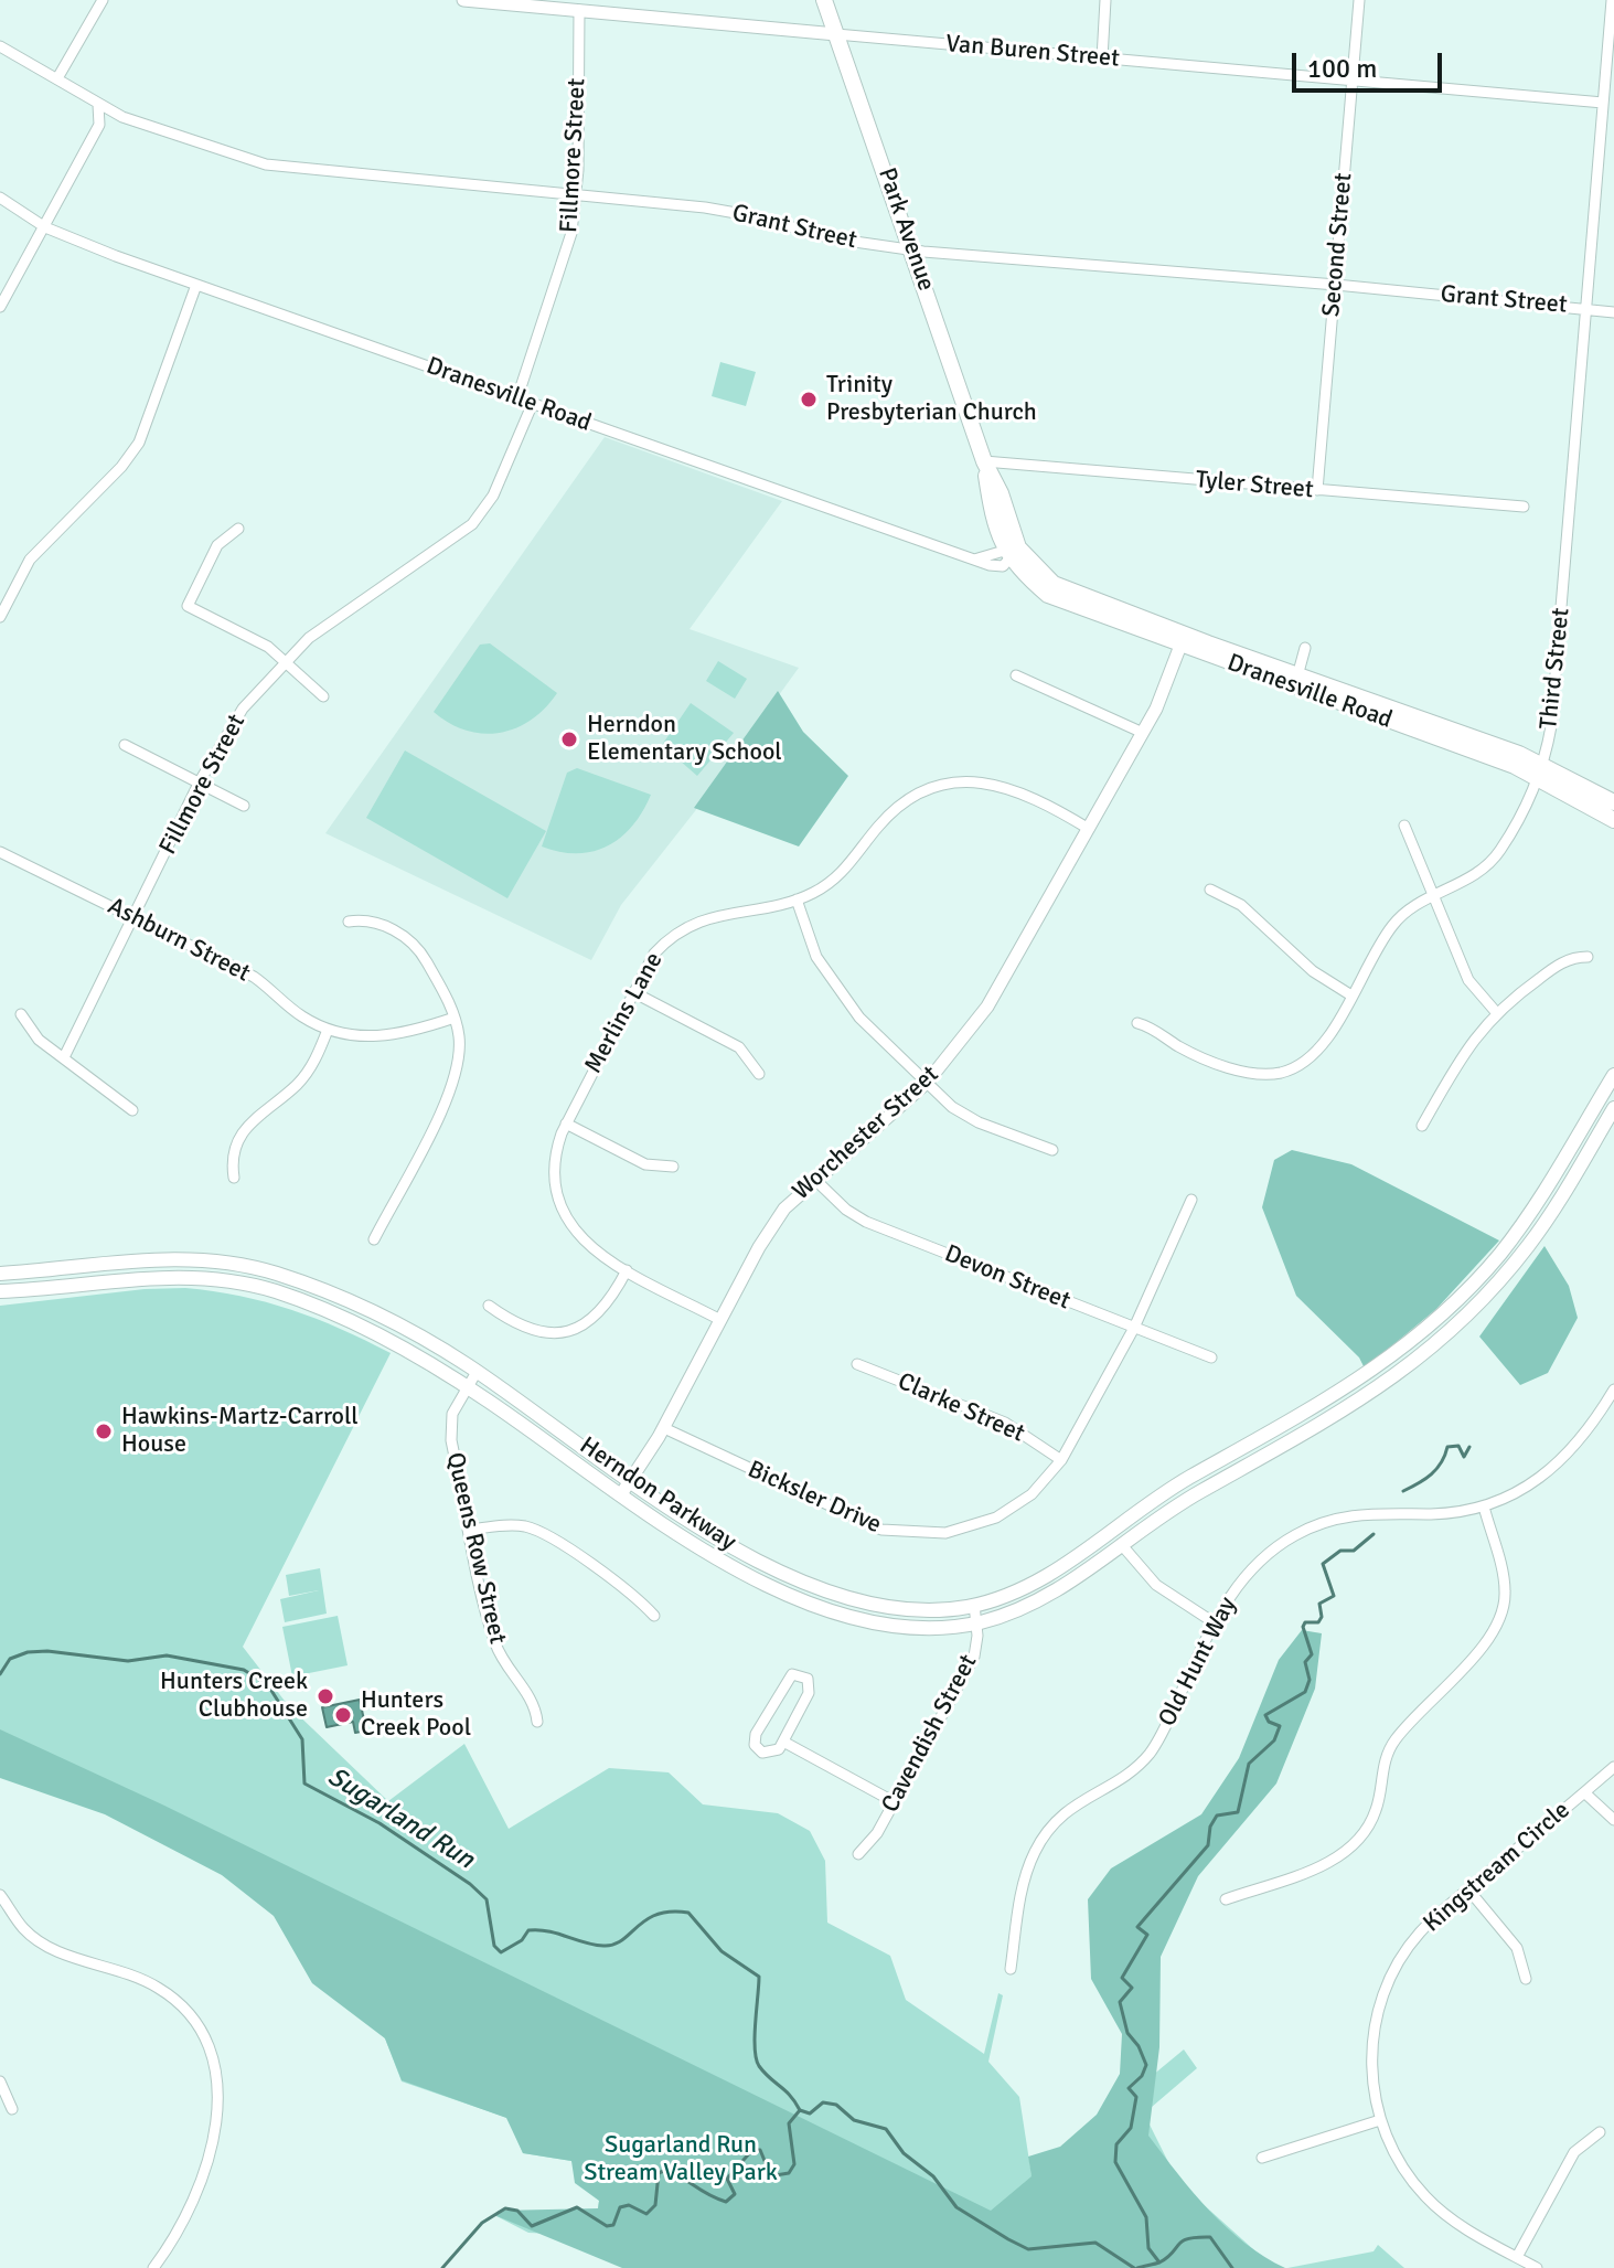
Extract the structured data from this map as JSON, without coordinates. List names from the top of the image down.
{
  "streets": {
    "main road": ["Park Avenue", "Dranesville Road", "Herndon Parkway"],
    "street": [
      "Van Buren Street",
      "Fillmore Street",
      "Grant Street",
      "Second Street",
      "Tyler Street",
      "Third Street",
      "Ashburn Street",
      "Merlins Lane",
      "Worchester Street",
      "Devon Street",
      "Clarke Street",
      "Bicksler Drive",
      "Queens Row Street",
      "Old Hunt Way",
      "Cavendish Street",
      "Kingstream Circle"
    ]
  },
  "crossings": [
    ["Van Buren Street", "Fillmore Street"],
    ["Van Buren Street", "Park Avenue"],
    ["Van Buren Street", "Second Street"],
    ["Van Buren Street", "Third Street"],
    ["Fillmore Street", "Grant Street"],
    ["Fillmore Street", "Dranesville Road"],
    ["Fillmore Street", "Ashburn Street"],
    ["Grant Street", "Park Avenue"],
    ["Grant Street", "Second Street"],
    ["Grant Street", "Third Street"],
    ["Park Avenue", "Dranesville Road"],
    ["Park Avenue", "Tyler Street"],
    ["Second Street", "Tyler Street"],
    ["Dranesville Road", "Third Street"],
    ["Dranesville Road", "Worchester Street"],
    ["Merlins Lane", "Worchester Street"],
    ["Worchester Street", "Devon Street"],
    ["Worchester Street", "Herndon Parkway"],
    ["Worchester Street", "Bicksler Drive"],
    ["Devon Street", "Bicksler Drive"],
    ["Clarke Street", "Bicksler Drive"],
    ["Herndon Parkway", "Queens Row Street"],
    ["Herndon Parkway", "Cavendish Street"]
  ],
  "water": ["Sugarland Run"],
  "parks": ["Sugarland Run Stream Valley Park"],
  "places": [
    "Trinity Presbyterian Church",
    "Herndon Elementary School",
    "Hawkins-Martz-Carroll House",
    "Hunters Creek Clubhouse",
    "Hunters Creek Pool"
  ],
  "scale_bar": "100 m"
}
